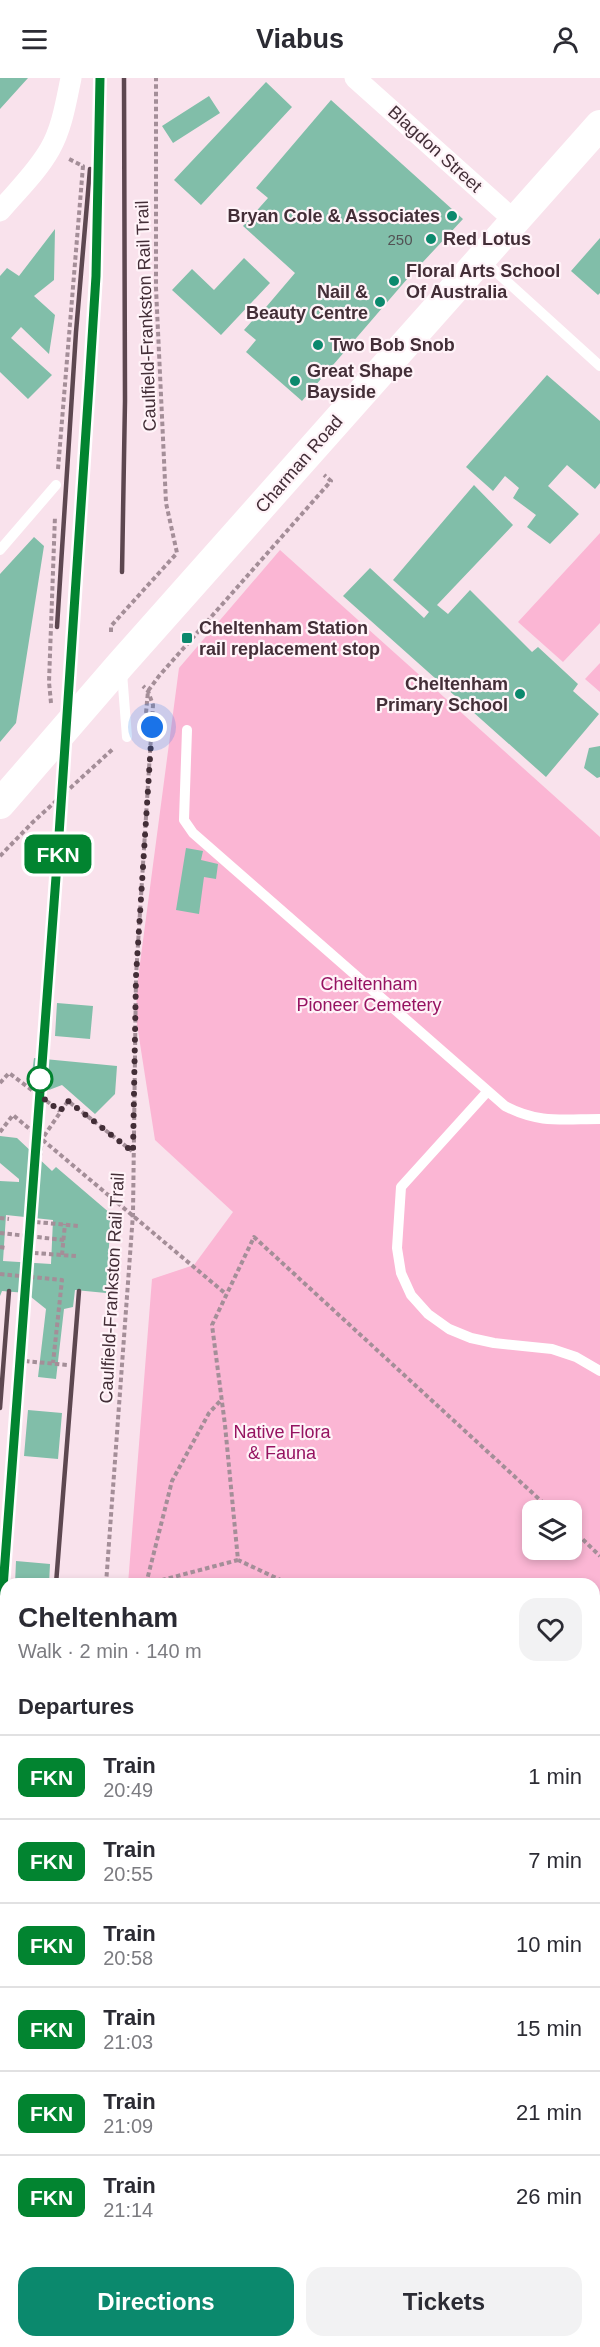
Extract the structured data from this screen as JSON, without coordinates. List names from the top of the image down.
{
  "streets": {
    "main road": ["Charman Road"],
    "street": ["Blagdon Street"],
    "path": ["Caulfield-Frankston Rail Trail"]
  },
  "crossings": [
    ["Blagdon Street", "Charman Road"]
  ],
  "parks": ["Cheltenham Pioneer Cemetery", "Native Flora & Fauna"],
  "places": {
    "other": [
      "Bryan Cole & Associates",
      "Red Lotus",
      "Floral Arts School Of Australia",
      "Nail & Beauty Centre",
      "Two Bob Snob",
      "Great Shape Bayside",
      "Cheltenham Primary School"
    ],
    "transit": ["Cheltenham Station rail replacement stop"]
  },
  "house_numbers": ["250"],
  "page": {
    "header": "Viabus",
    "on_map": "FKN",
    "heading": [
      ["Cheltenham", "Walk · 2 min · 140 m"],
      "Departures"
    ],
    "list": [
      {
        "mark": "FKN",
        "name": "Train",
        "note": "20:49",
        "value": "1 min"
      },
      {
        "mark": "FKN",
        "name": "Train",
        "note": "20:55",
        "value": "7 min"
      },
      {
        "mark": "FKN",
        "name": "Train",
        "note": "20:58",
        "value": "10 min"
      },
      {
        "mark": "FKN",
        "name": "Train",
        "note": "21:03",
        "value": "15 min"
      },
      {
        "mark": "FKN",
        "name": "Train",
        "note": "21:09",
        "value": "21 min"
      },
      {
        "mark": "FKN",
        "name": "Train",
        "note": "21:14",
        "value": "26 min"
      }
    ],
    "buttons": ["Directions", "Tickets"]
  }
}
